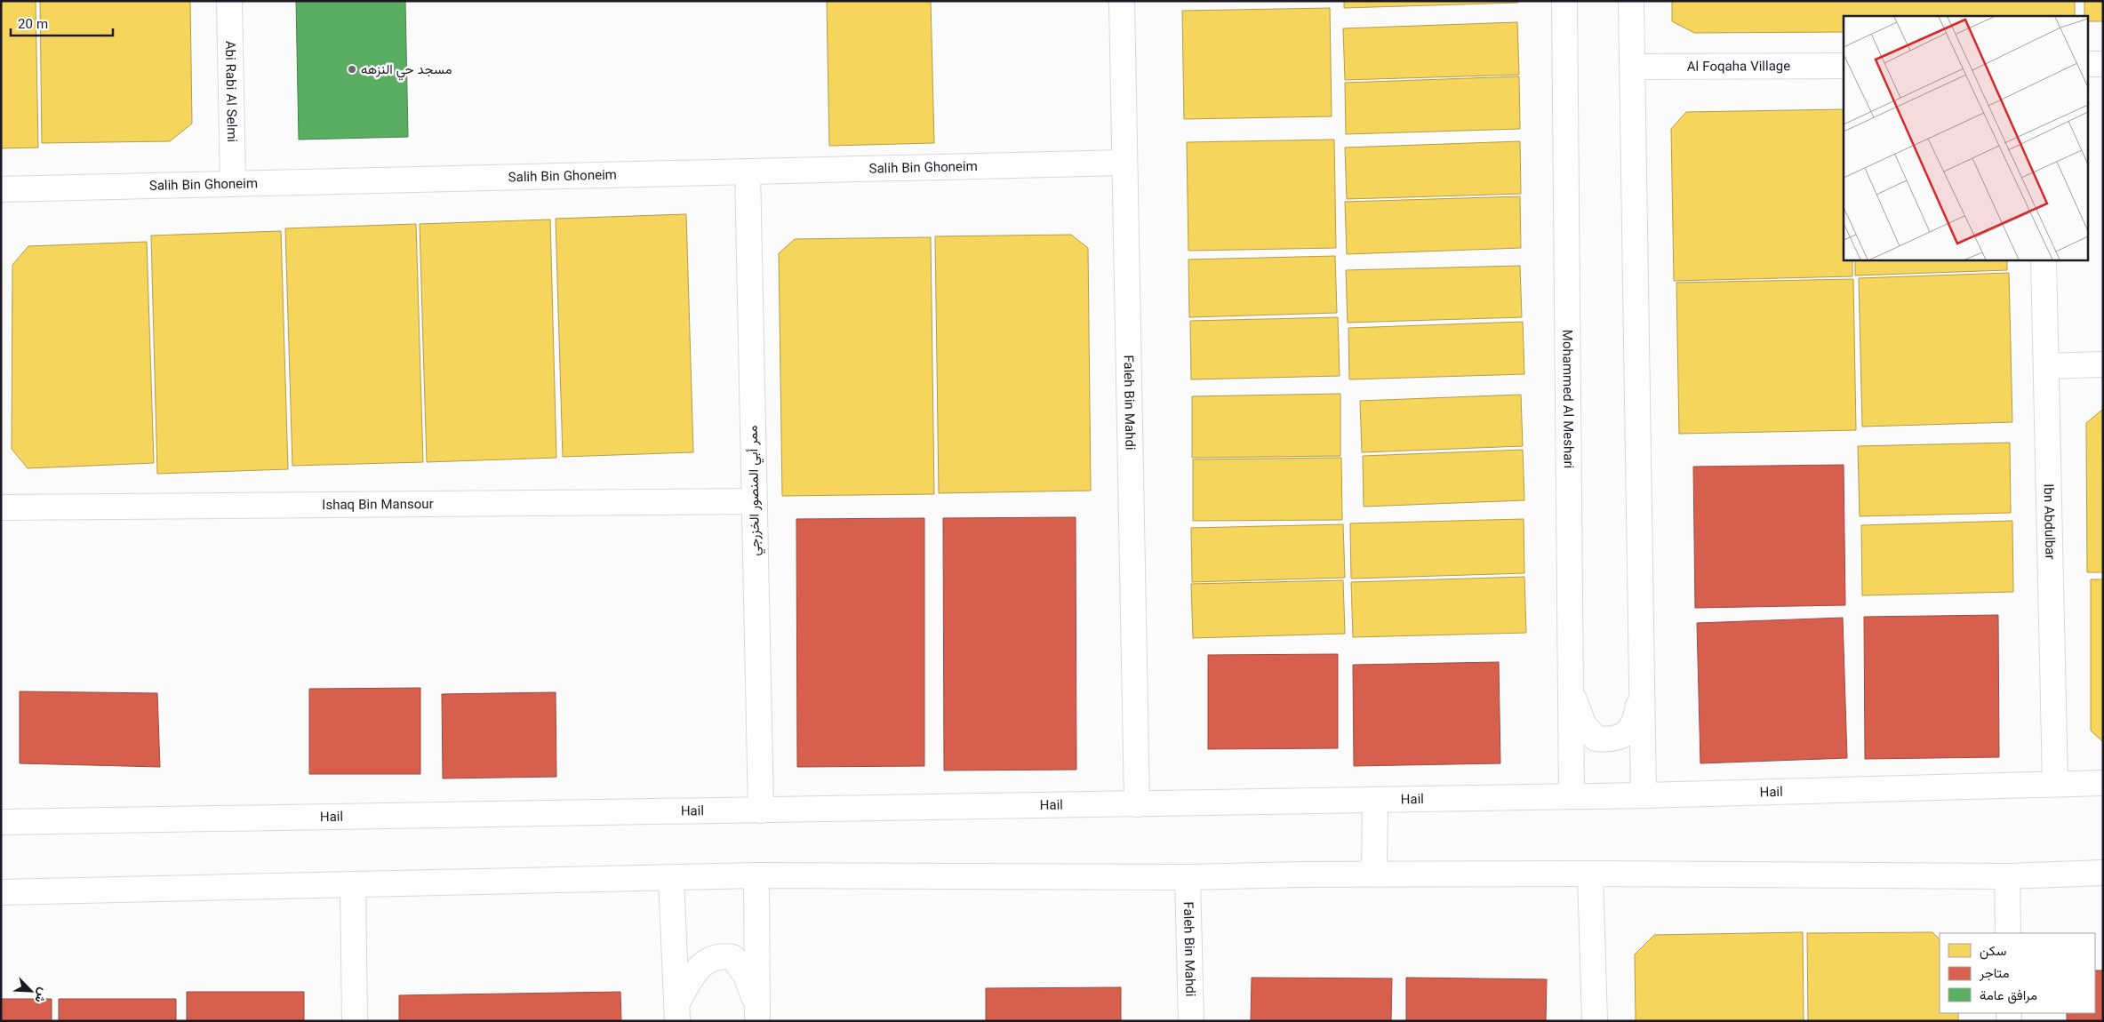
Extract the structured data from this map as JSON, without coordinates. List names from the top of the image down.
{
  "streets": {
    "street": [
      "Al Foqaha Village",
      "Abi Rabi Al Selmi",
      "Salih Bin Ghoneim",
      "Mohammed Al Meshari",
      "Faleh Bin Mahdi",
      "ممر أبي المنصور الخزرجي",
      "Ishaq Bin Mansour",
      "Ibn Abdulbar",
      "Hail"
    ]
  },
  "crossings": [
    ["Abi Rabi Al Selmi", "Salih Bin Ghoneim"],
    ["Salih Bin Ghoneim", "Faleh Bin Mahdi"],
    ["Salih Bin Ghoneim", "ممر أبي المنصور الخزرجي"],
    ["Mohammed Al Meshari", "Hail"],
    ["Faleh Bin Mahdi", "Hail"],
    ["ممر أبي المنصور الخزرجي", "Ishaq Bin Mansour"],
    ["ممر أبي المنصور الخزرجي", "Hail"],
    ["Ibn Abdulbar", "Hail"]
  ],
  "places": ["مسجد حي النزهه"],
  "legend": ["سكن", "متاجر", "مرافق عامة"],
  "scale_bar": "20 m",
  "north": "bottom right"
}
